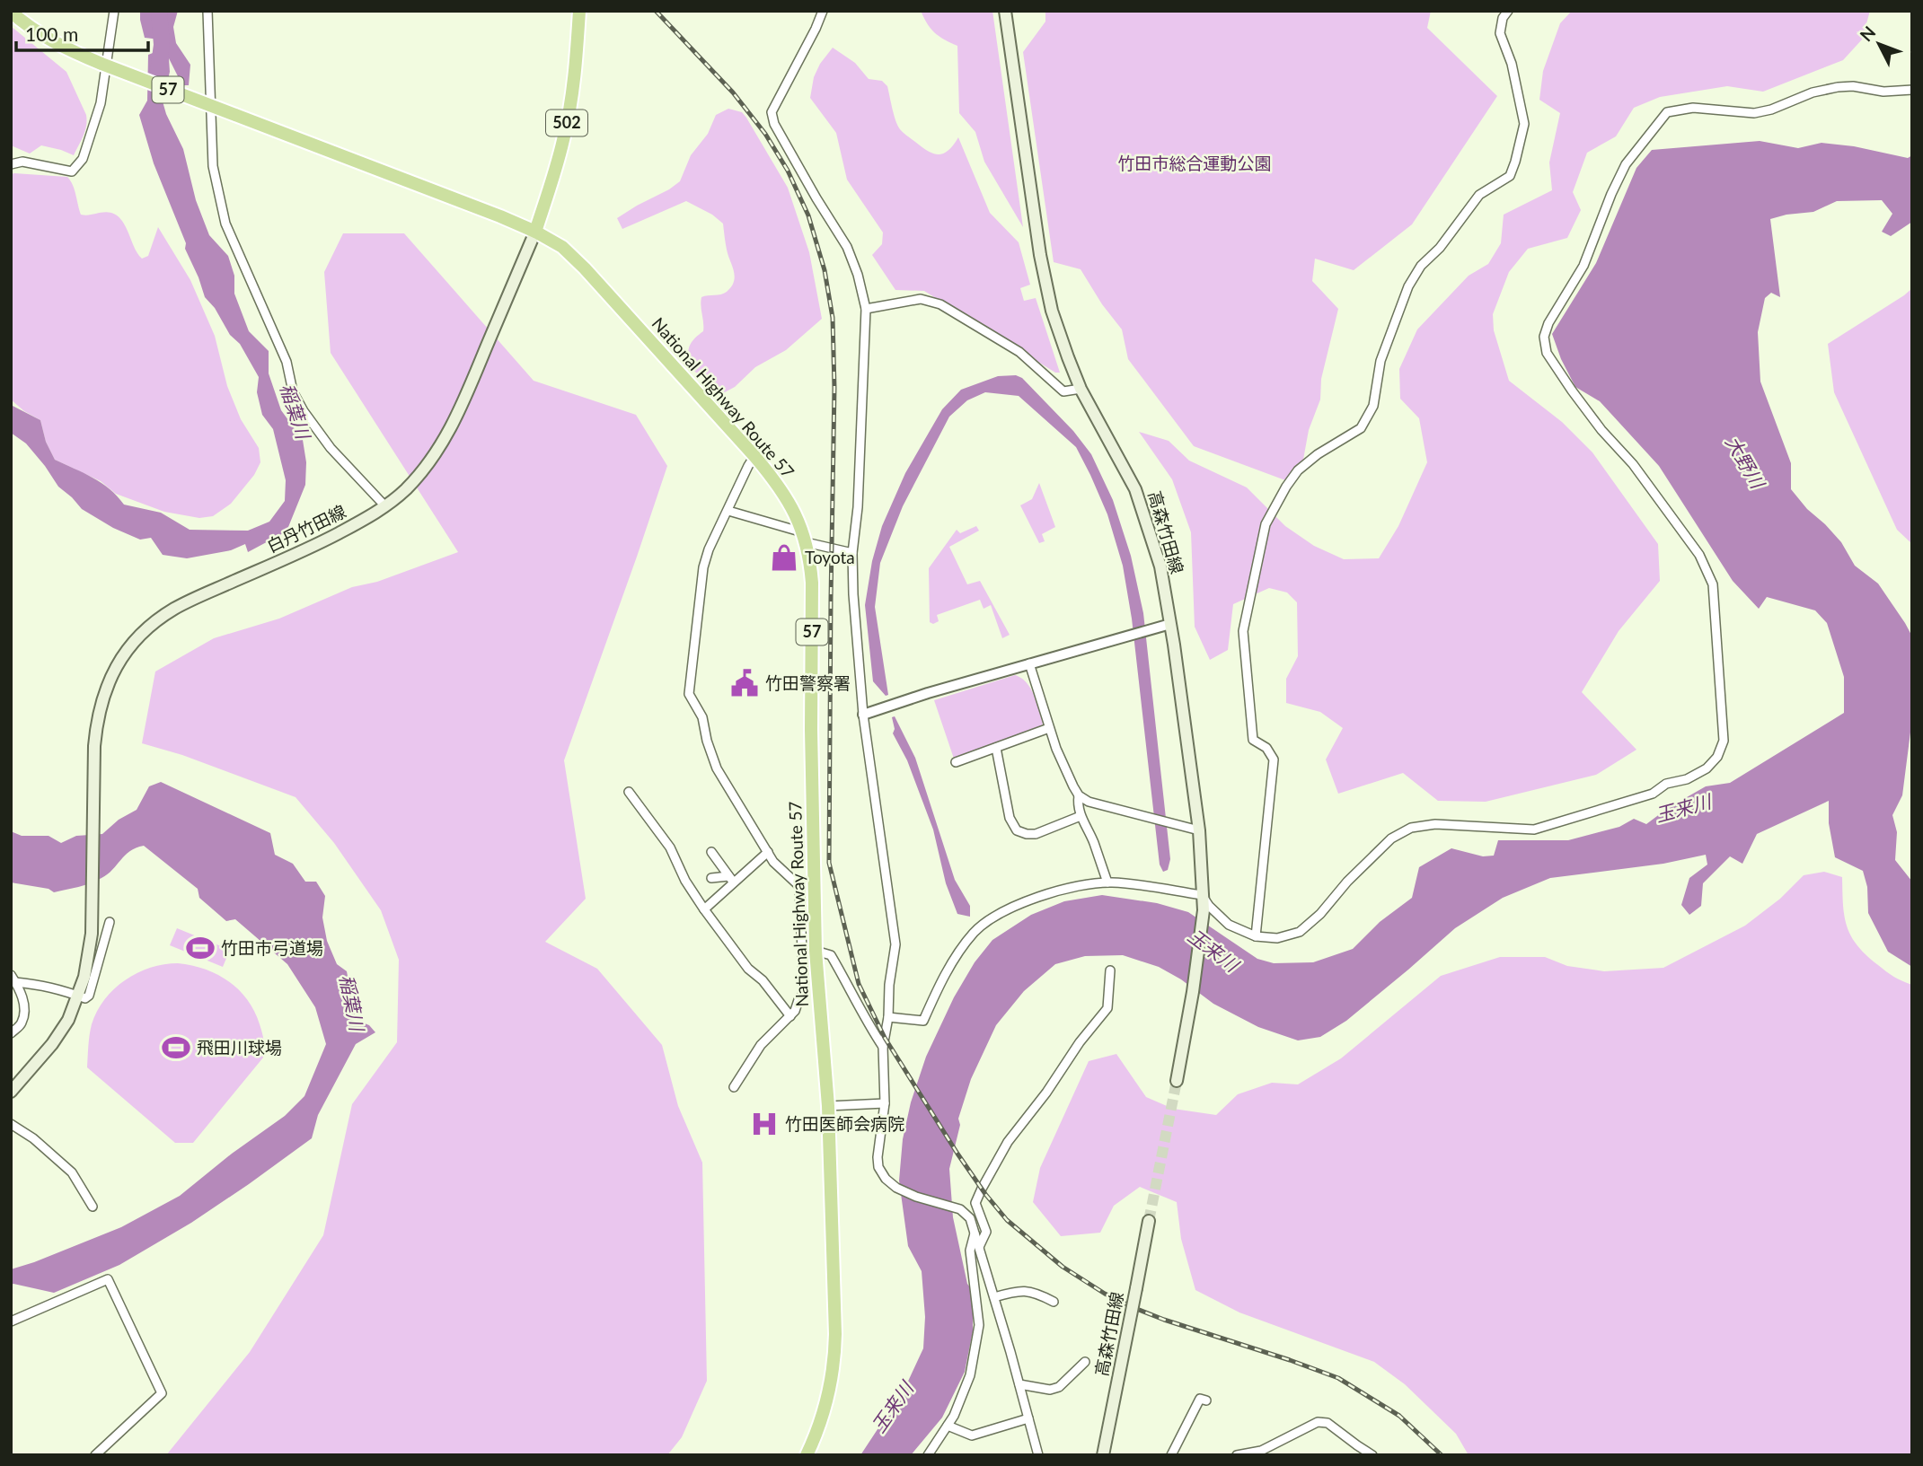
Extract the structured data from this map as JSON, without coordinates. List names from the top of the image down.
{
  "streets": {
    "highway": ["57", "502", "National Highway Route 57"],
    "main road": ["白丹竹田線", "高森竹田線"]
  },
  "crossings": [
    ["502", "National Highway Route 57"],
    ["502", "白丹竹田線"],
    ["National Highway Route 57", "白丹竹田線"]
  ],
  "water": ["稲葉川", "大野川", "玉来川"],
  "parks": ["竹田市総合運動公園"],
  "places": {
    "shop": ["Toyota"],
    "public building": ["竹田警察署"],
    "sports": ["竹田市弓道場", "飛田川球場"],
    "hospital": ["竹田医師会病院"]
  },
  "scale_bar": "100 m",
  "north": "top left"
}
